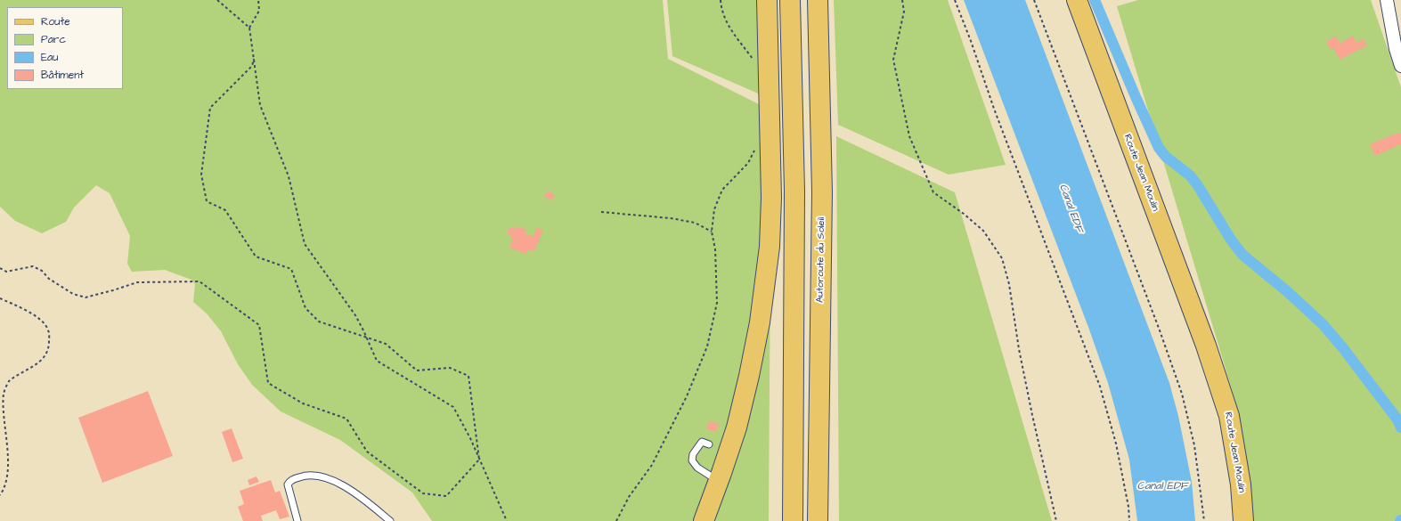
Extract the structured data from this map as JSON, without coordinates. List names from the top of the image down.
{
  "streets": {
    "main road": ["Route Jean Moulin", "Autoroute du Soleil"]
  },
  "water": ["Canal EDF"],
  "legend": [
    "Route",
    "Parc",
    "Eau",
    "Bâtiment"
  ]
}
